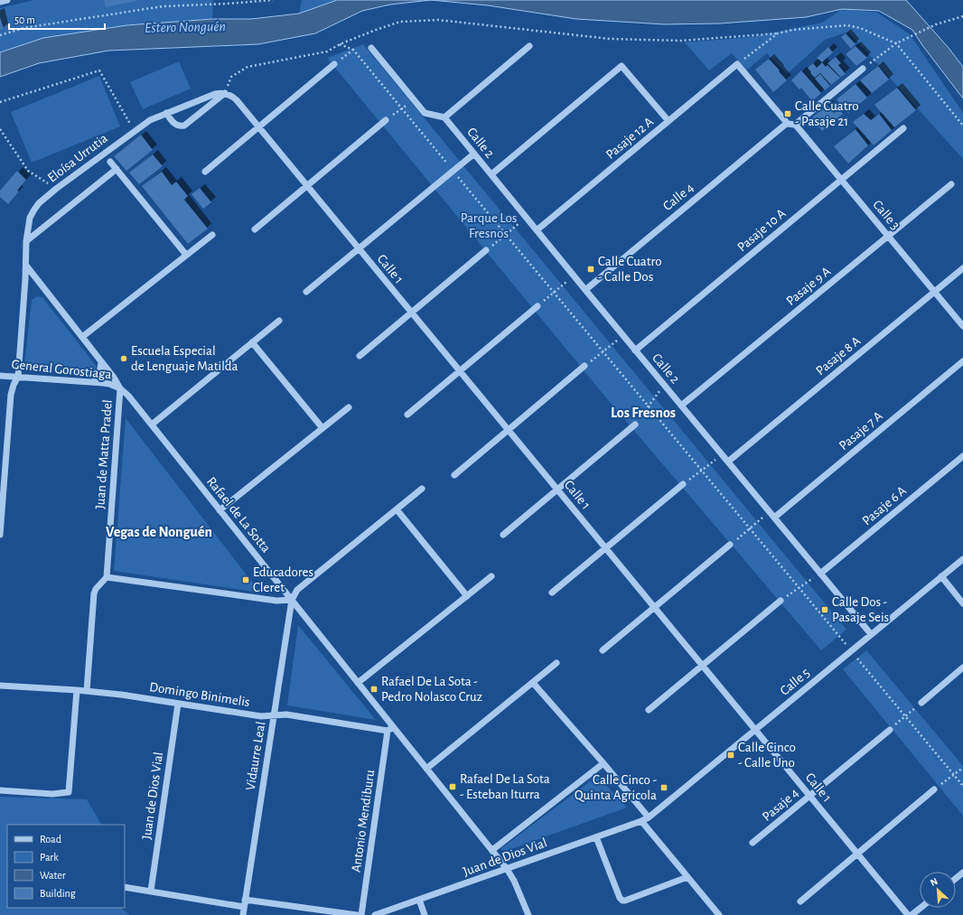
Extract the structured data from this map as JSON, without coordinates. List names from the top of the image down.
{
  "streets": {
    "street": [
      "Pasaje 12 A",
      "Calle 2",
      "Eloísa Urrutia",
      "Calle 4",
      "Calle 3",
      "Pasaje 10 A",
      "Calle 1",
      "Pasaje 9 A",
      "Pasaje 8 A",
      "General Gorostiaga",
      "Pasaje 7 A",
      "Juan de Matta Pradel",
      "Pasaje 6 A",
      "Rafael de La Sotta",
      "Calle 5",
      "Domingo Binimelis",
      "Vidaurre Leal",
      "Juan de Dios Vial",
      "Pasaje 4",
      "Antonio Mendiburu"
    ]
  },
  "crossings": [
    ["Pasaje 12 A", "Calle 2"],
    ["Pasaje 12 A", "Calle 3"],
    ["Calle 2", "Calle 4"],
    ["Calle 2", "Pasaje 10 A"],
    ["Calle 2", "Pasaje 9 A"],
    ["Calle 2", "Pasaje 8 A"],
    ["Calle 2", "Pasaje 7 A"],
    ["Calle 2", "Pasaje 6 A"],
    ["Calle 2", "Calle 5"],
    ["Eloísa Urrutia", "General Gorostiaga"],
    ["Eloísa Urrutia", "Rafael de La Sotta"],
    ["Calle 4", "Calle 3"],
    ["Calle 3", "Pasaje 10 A"],
    ["Calle 3", "Pasaje 9 A"],
    ["Calle 3", "Pasaje 8 A"],
    ["Calle 1", "Calle 5"],
    ["Calle 1", "Pasaje 4"],
    ["General Gorostiaga", "Juan de Matta Pradel"],
    ["General Gorostiaga", "Rafael de La Sotta"],
    ["Juan de Matta Pradel", "Rafael de La Sotta"],
    ["Rafael de La Sotta", "Domingo Binimelis"],
    ["Rafael de La Sotta", "Vidaurre Leal"],
    ["Rafael de La Sotta", "Juan de Dios Vial"],
    ["Rafael de La Sotta", "Antonio Mendiburu"],
    ["Calle 5", "Juan de Dios Vial"],
    ["Domingo Binimelis", "Vidaurre Leal"],
    ["Domingo Binimelis", "Juan de Dios Vial"],
    ["Domingo Binimelis", "Antonio Mendiburu"]
  ],
  "districts": ["Los Fresnos", "Vegas de Nonguén"],
  "water": ["Estero Nonguén"],
  "parks": ["Parque Los Fresnos"],
  "places": {
    "transit": [
      "Calle Cuatro - Pasaje 21",
      "Calle Cuatro - Calle Dos",
      "Educadores Cleret",
      "Calle Dos - Pasaje Seis",
      "Rafael De La Sota - Pedro Nolasco Cruz",
      "Calle Cinco - Calle Uno",
      "Rafael De La Sota - Esteban Iturra",
      "Calle Cinco - Quinta Agricola"
    ],
    "other": ["Escuela Especial de Lenguaje Matilda"]
  },
  "legend": [
    "Road",
    "Park",
    "Water",
    "Building"
  ],
  "scale_bar": "50 m",
  "north": "top left"
}
